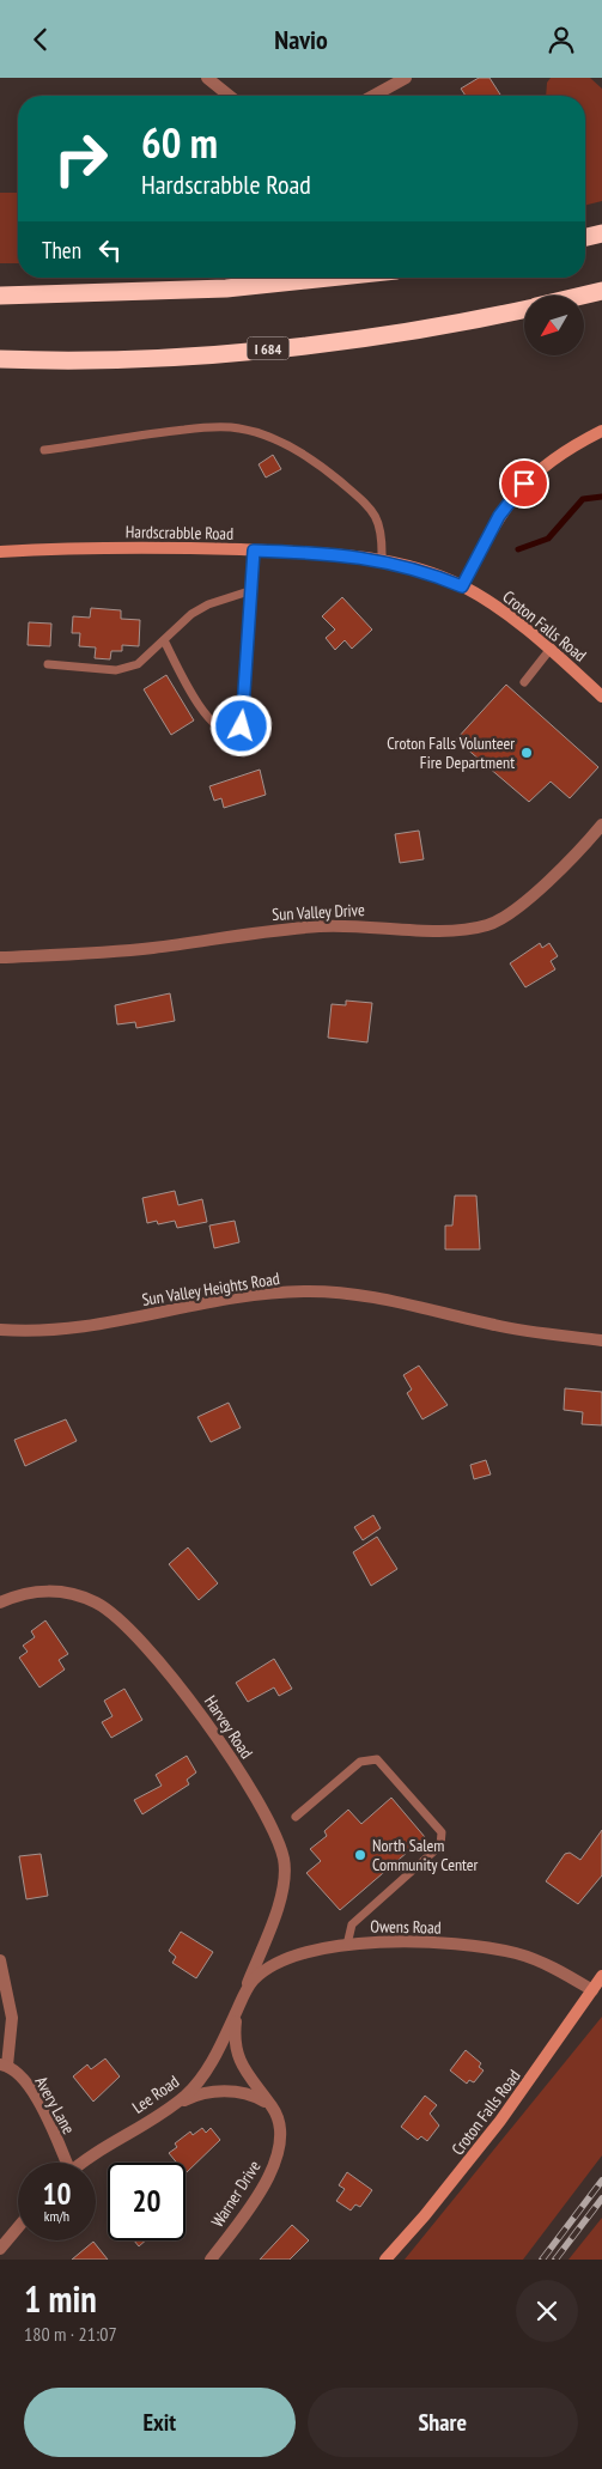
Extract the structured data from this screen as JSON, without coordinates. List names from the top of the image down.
{
  "streets": {
    "highway": ["I 684"],
    "main road": ["Hardscrabble Road", "Croton Falls Road"],
    "street": [
      "Sun Valley Drive",
      "Sun Valley Heights Road",
      "Harvey Road",
      "Owens Road",
      "Lee Road",
      "Avery Lane",
      "Warner Drive"
    ]
  },
  "crossings": [
    ["Hardscrabble Road", "Croton Falls Road"],
    ["Croton Falls Road", "Owens Road"],
    ["Harvey Road", "Owens Road"],
    ["Owens Road", "Lee Road"],
    ["Owens Road", "Warner Drive"],
    ["Lee Road", "Warner Drive"]
  ],
  "places": ["Croton Falls Volunteer Fire Department", "North Salem Community Center"],
  "north": "bottom left",
  "page": {
    "header": "Navio",
    "turn": ["60 m", "Hardscrabble Road"],
    "then": "Then",
    "speed": "10 km/h",
    "limit": "20",
    "heading": ["1 min", "180 m · 21:07"],
    "buttons": ["Exit", "Share"]
  }
}
